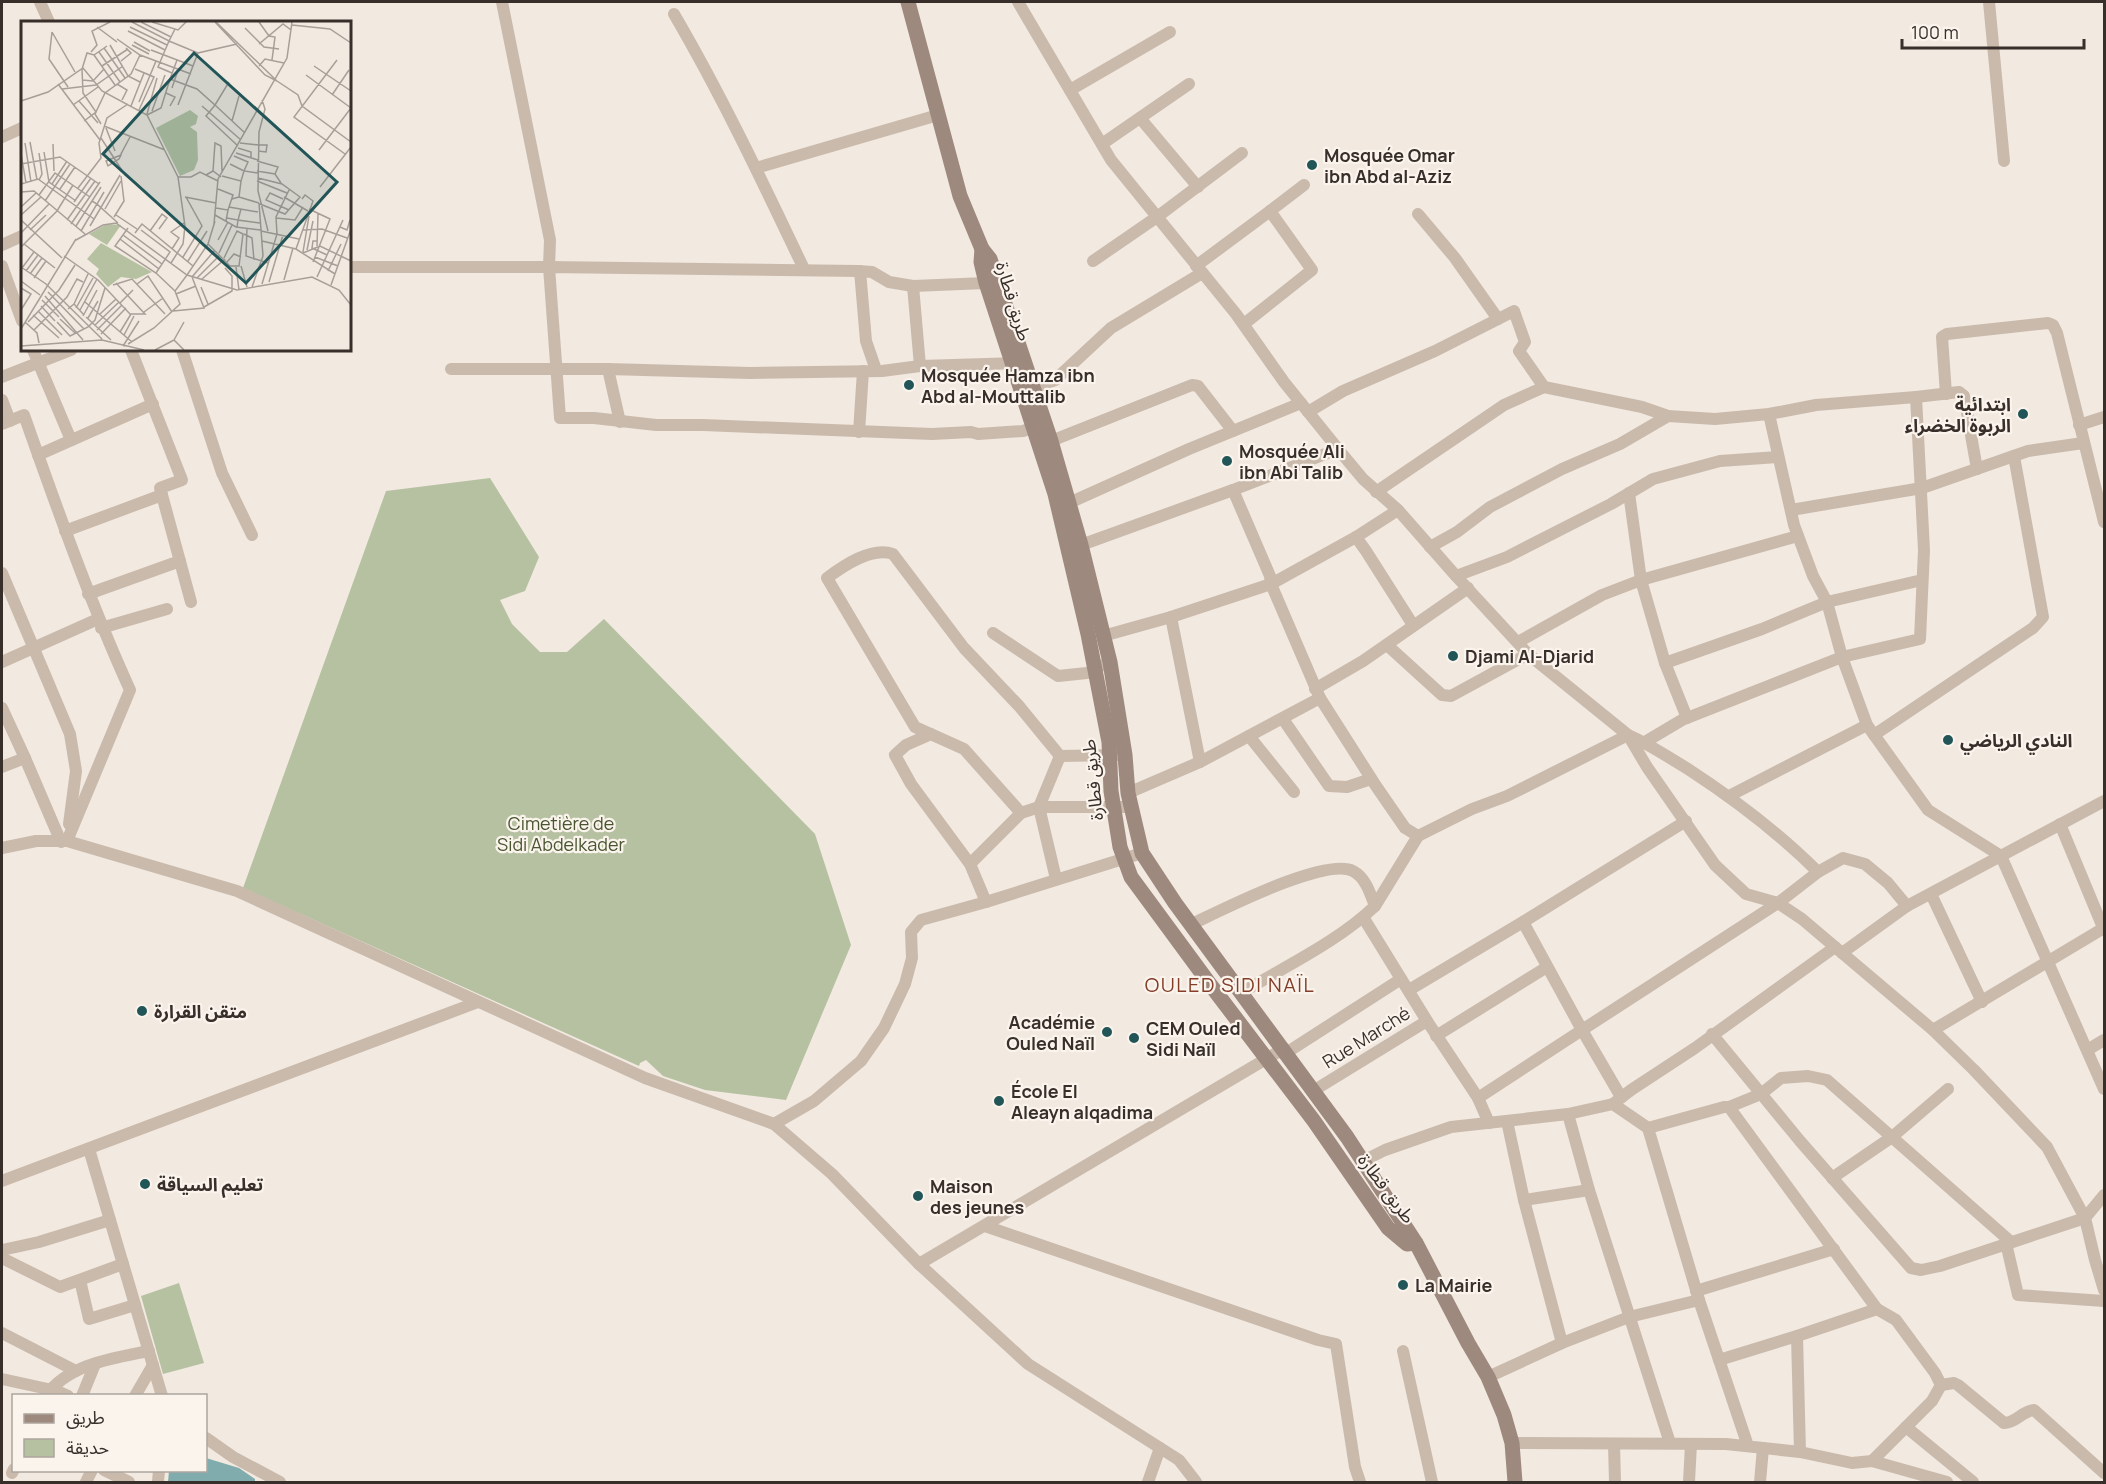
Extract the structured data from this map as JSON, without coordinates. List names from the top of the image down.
{
  "streets": {
    "main road": ["طريق قطارة"],
    "street": ["Rue Marché"]
  },
  "crossings": [
    ["طريق قطارة", "Rue Marché"]
  ],
  "districts": ["OULED SIDI NAÏL"],
  "parks": ["Cimetière de Sidi Abdelkader"],
  "places": [
    "Mosquée Omar ibn Abd al-Aziz",
    "Mosquée Hamza ibn Abd al-Mouttalib",
    "ابتدائية الربوة الخضراء",
    "Mosquée Ali ibn Abi Talib",
    "Djami Al-Djarid",
    "النادي الرياضي",
    "متقن القرارة",
    "Académie Ouled Naïl",
    "CEM Ouled Sidi Naïl",
    "École El Aleayn alqadima",
    "تعليم السياقة",
    "Maison des jeunes",
    "La Mairie"
  ],
  "legend": ["طريق", "حديقة"],
  "scale_bar": "100 m"
}
